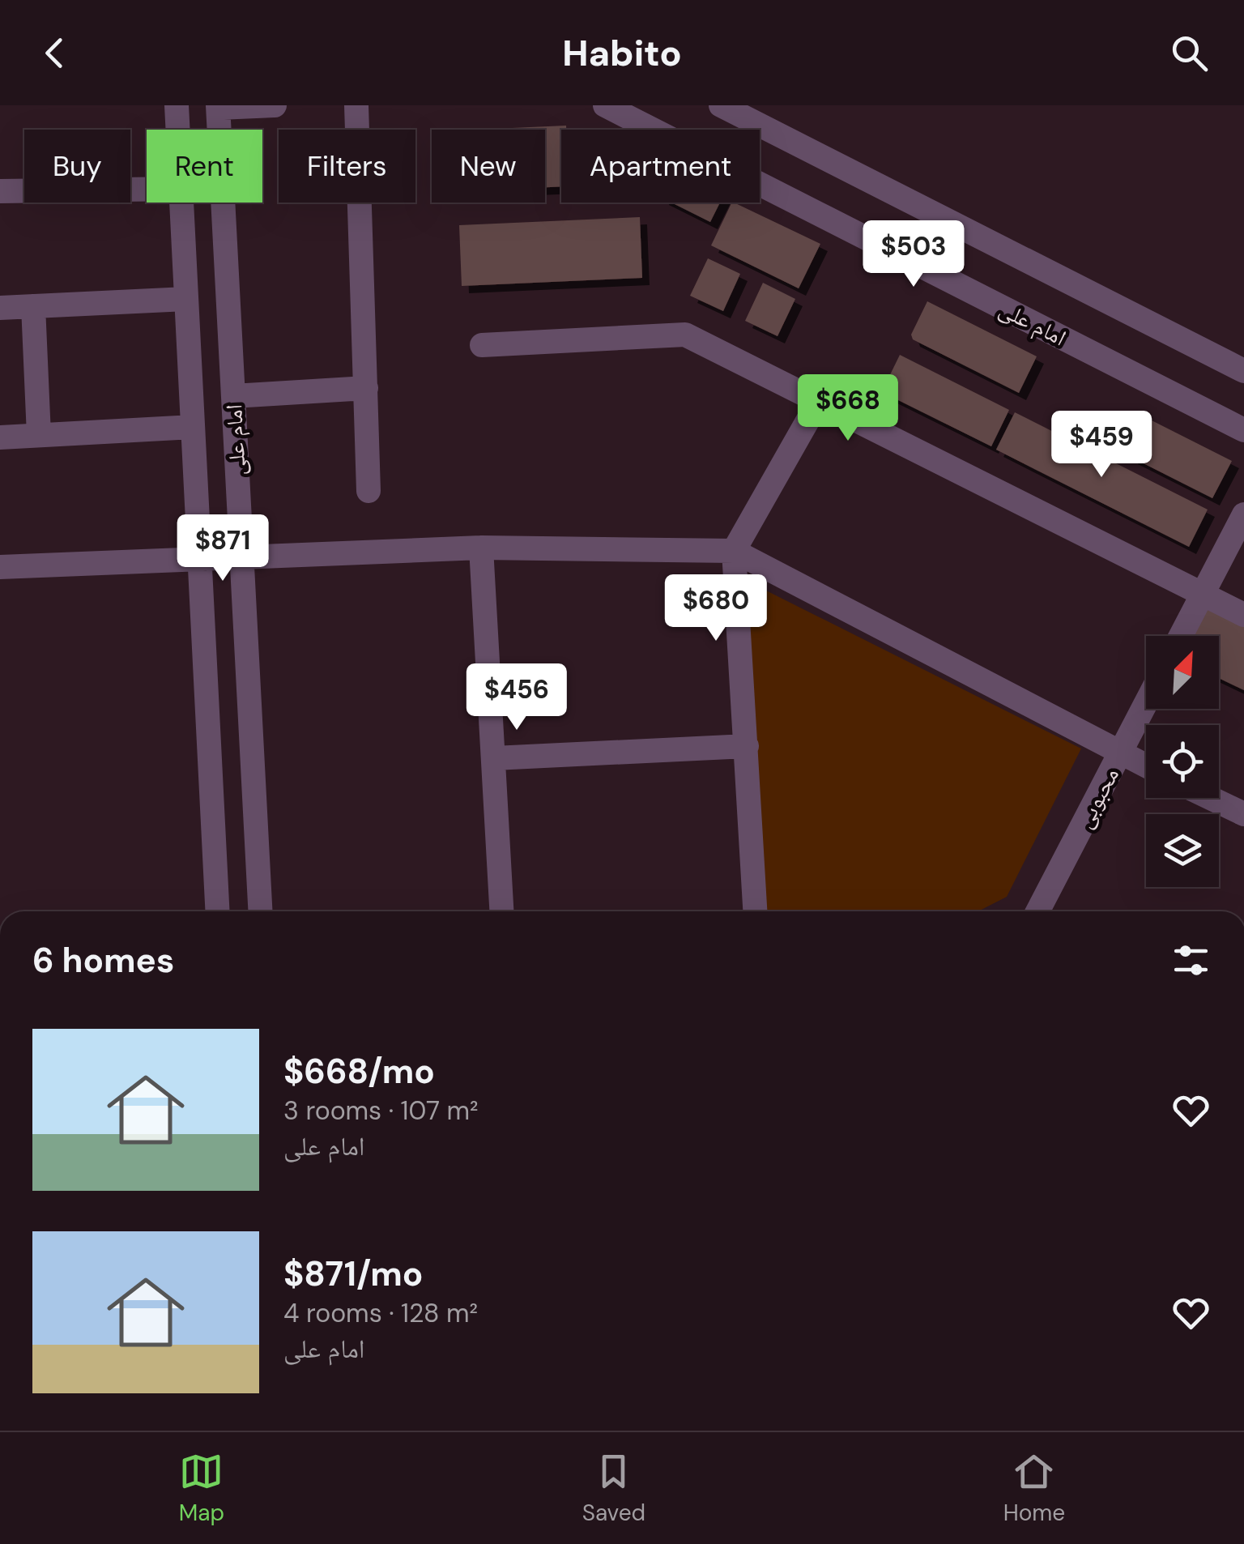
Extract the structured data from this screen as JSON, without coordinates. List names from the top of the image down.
{
  "streets": {
    "street": ["امام علی", "محبوبی"]
  },
  "north": "top right",
  "page": {
    "header": "Habito",
    "chip": [
      "Buy",
      "Rent",
      "Filters",
      "New",
      "Apartment"
    ],
    "price": [
      "$503",
      "$668",
      "$459",
      "$871",
      "$680",
      "$456"
    ],
    "heading": "6 homes",
    "list": [
      {
        "name": "$668/mo",
        "note": "3 rooms · 107 m² · امام علی"
      },
      {
        "name": "$871/mo",
        "note": "4 rooms · 128 m² · امام علی"
      }
    ],
    "tabs": ["Map", "Saved", "Home"]
  }
}
